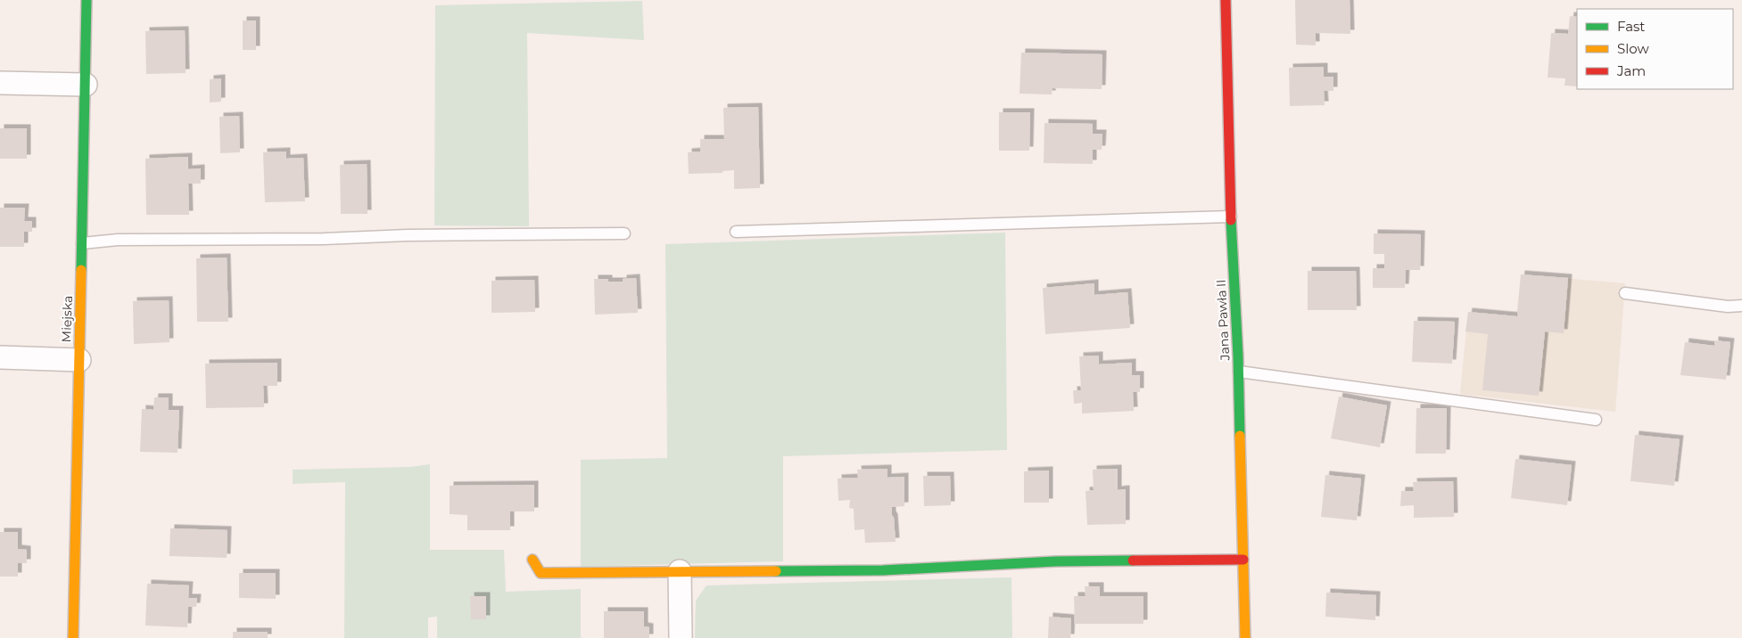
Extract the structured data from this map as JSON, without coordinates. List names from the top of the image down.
{
  "streets": {
    "street": ["Miejska", "Jana Pawła II"]
  },
  "legend": ["Fast", "Slow", "Jam"]
}
